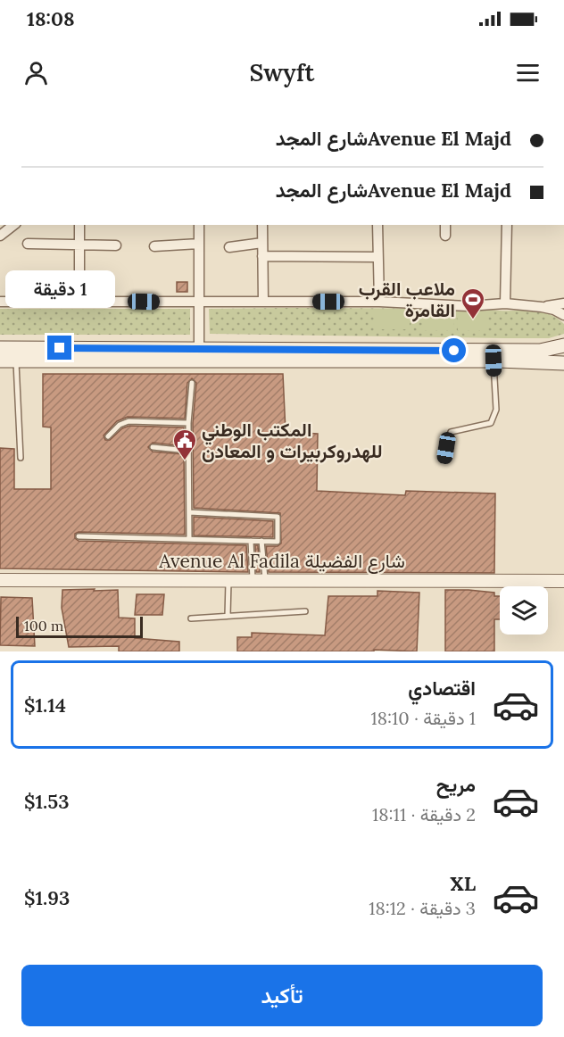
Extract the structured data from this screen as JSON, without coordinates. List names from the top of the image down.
{
  "streets": {
    "street": ["Avenue Al Fadila شارع الفضيلة"]
  },
  "places": {
    "sports": ["ملاعب القرب القامرة"],
    "public building": ["المكتب الوطني للهدروكربيرات و المعادن"]
  },
  "scale_bar": "100 m",
  "page": {
    "status": "18:08",
    "header": "Swyft",
    "banner": ["Avenue El Majdشارع المجد", "Avenue El Majdشارع المجد"],
    "bubble": "1 دقيقة",
    "scale": "100 m",
    "list": [
      {
        "name": "اقتصادي",
        "note": "1 دقيقة · 18:10",
        "value": "$1.14"
      },
      {
        "name": "مريح",
        "note": "2 دقيقة · 18:11",
        "value": "$1.53"
      },
      {
        "name": "XL",
        "note": "3 دقيقة · 18:12",
        "value": "$1.93"
      }
    ],
    "buttons": "تأكيد"
  }
}
